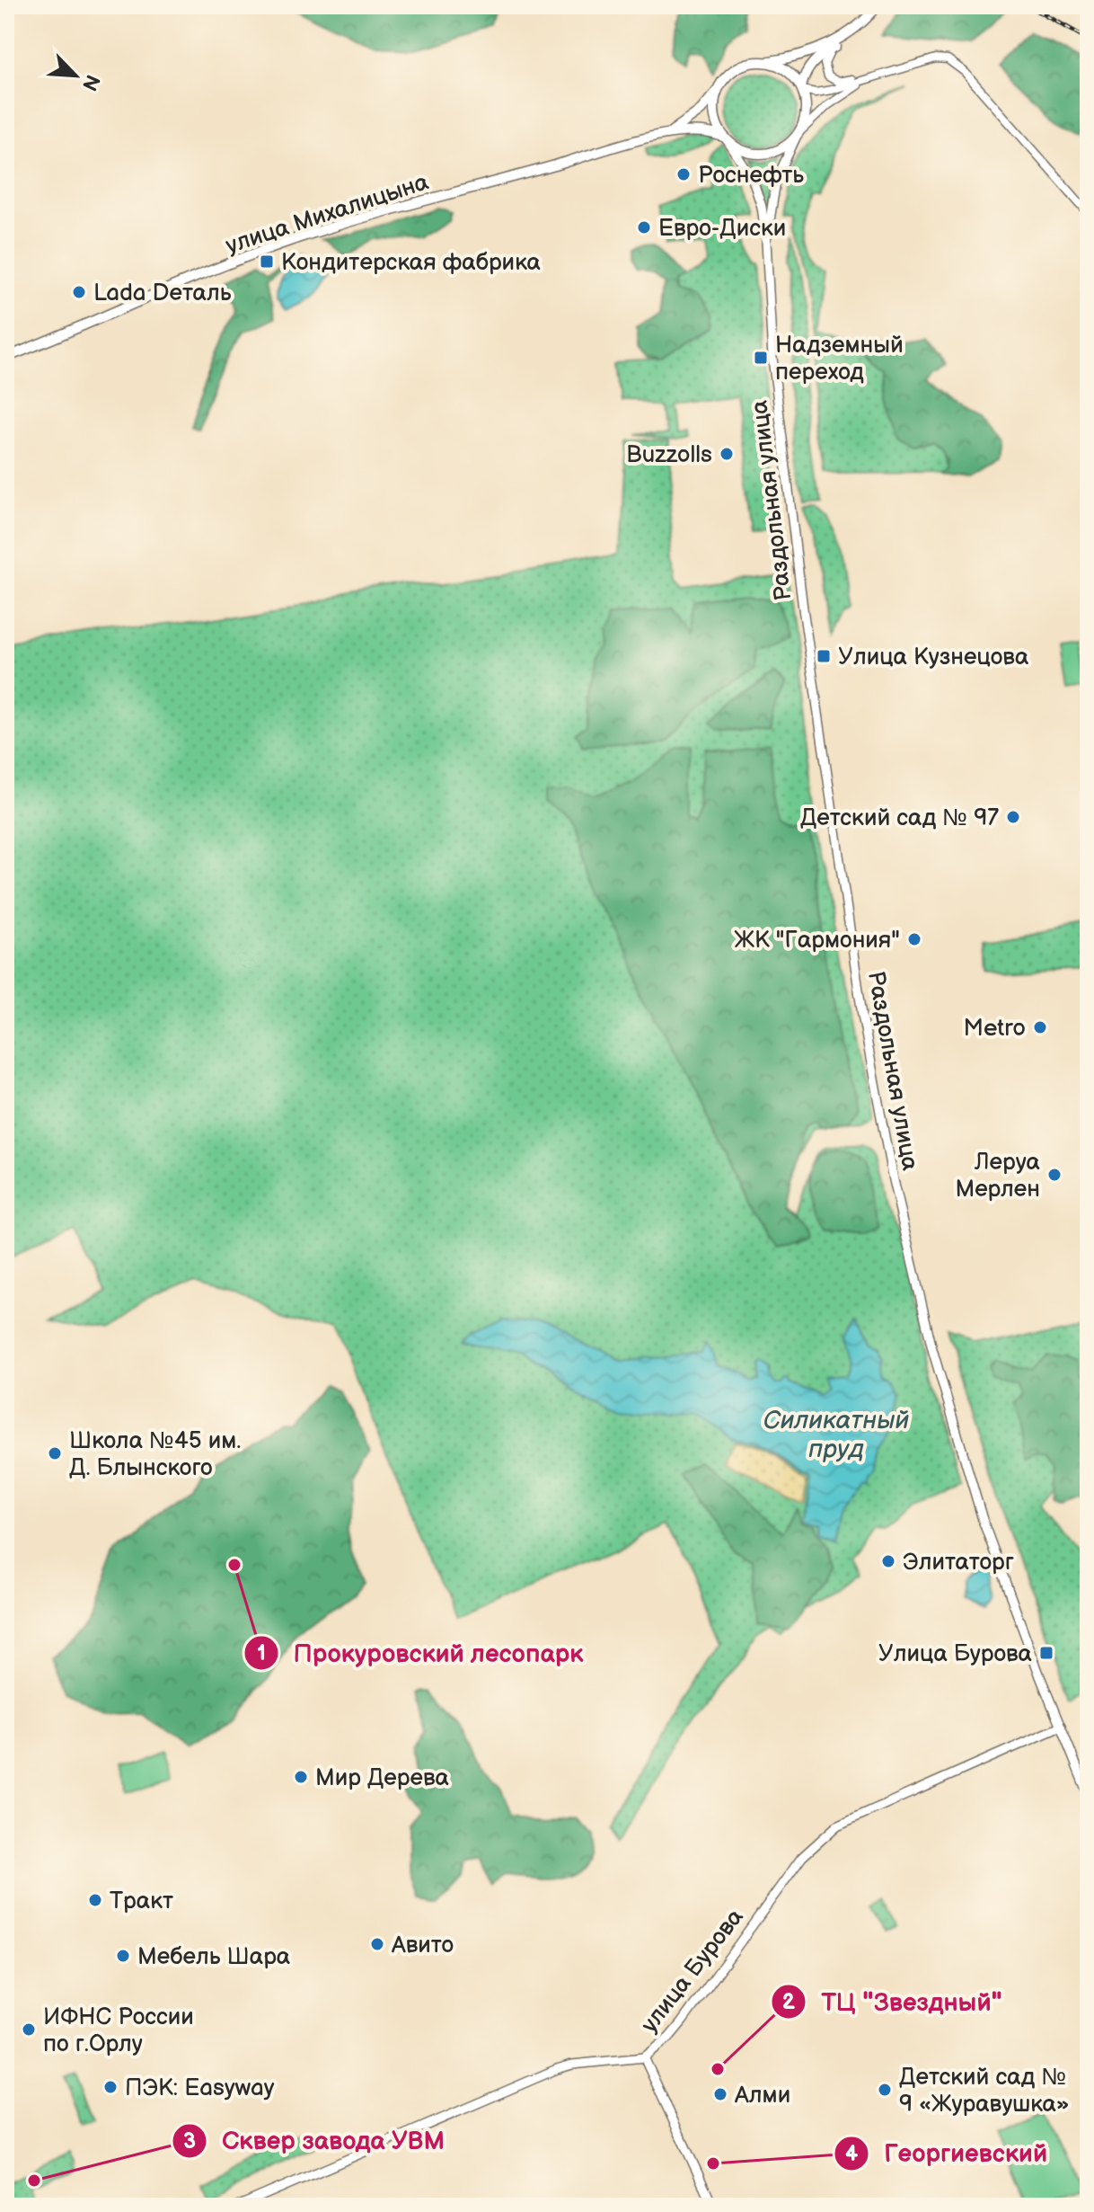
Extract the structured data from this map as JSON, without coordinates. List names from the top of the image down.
{
  "streets": {
    "main road": ["улица Михалицына", "Раздольная улица", "улица Бурова"]
  },
  "crossings": [
    ["улица Михалицына", "Раздольная улица"],
    ["Раздольная улица", "улица Бурова"]
  ],
  "water": ["Силикатный пруд"],
  "places": {
    "other": [
      "Роснефть",
      "Евро-Диски",
      "Lada Dеталь",
      "Buzzolls",
      "Детский сад № 97",
      "ЖК \"Гармония\"",
      "Metro",
      "Леруа Мерлен",
      "Школа №45 им. Д. Блынского",
      "Элитаторг",
      "Прокуровский лесопарк",
      "Мир Дерева",
      "Тракт",
      "Авито",
      "Мебель Шара",
      "ИФНС России по г.Орлу",
      "ТЦ \"Звездный\"",
      "ПЭК: Easyway",
      "Детский сад № 9 «Журавушка»",
      "Алми",
      "Георгиевский",
      "Сквер завода УВМ"
    ],
    "transit": [
      "Кондитерская фабрика",
      "Надземный переход",
      "Улица Кузнецова",
      "Улица Бурова"
    ]
  },
  "north": "bottom right"
}
